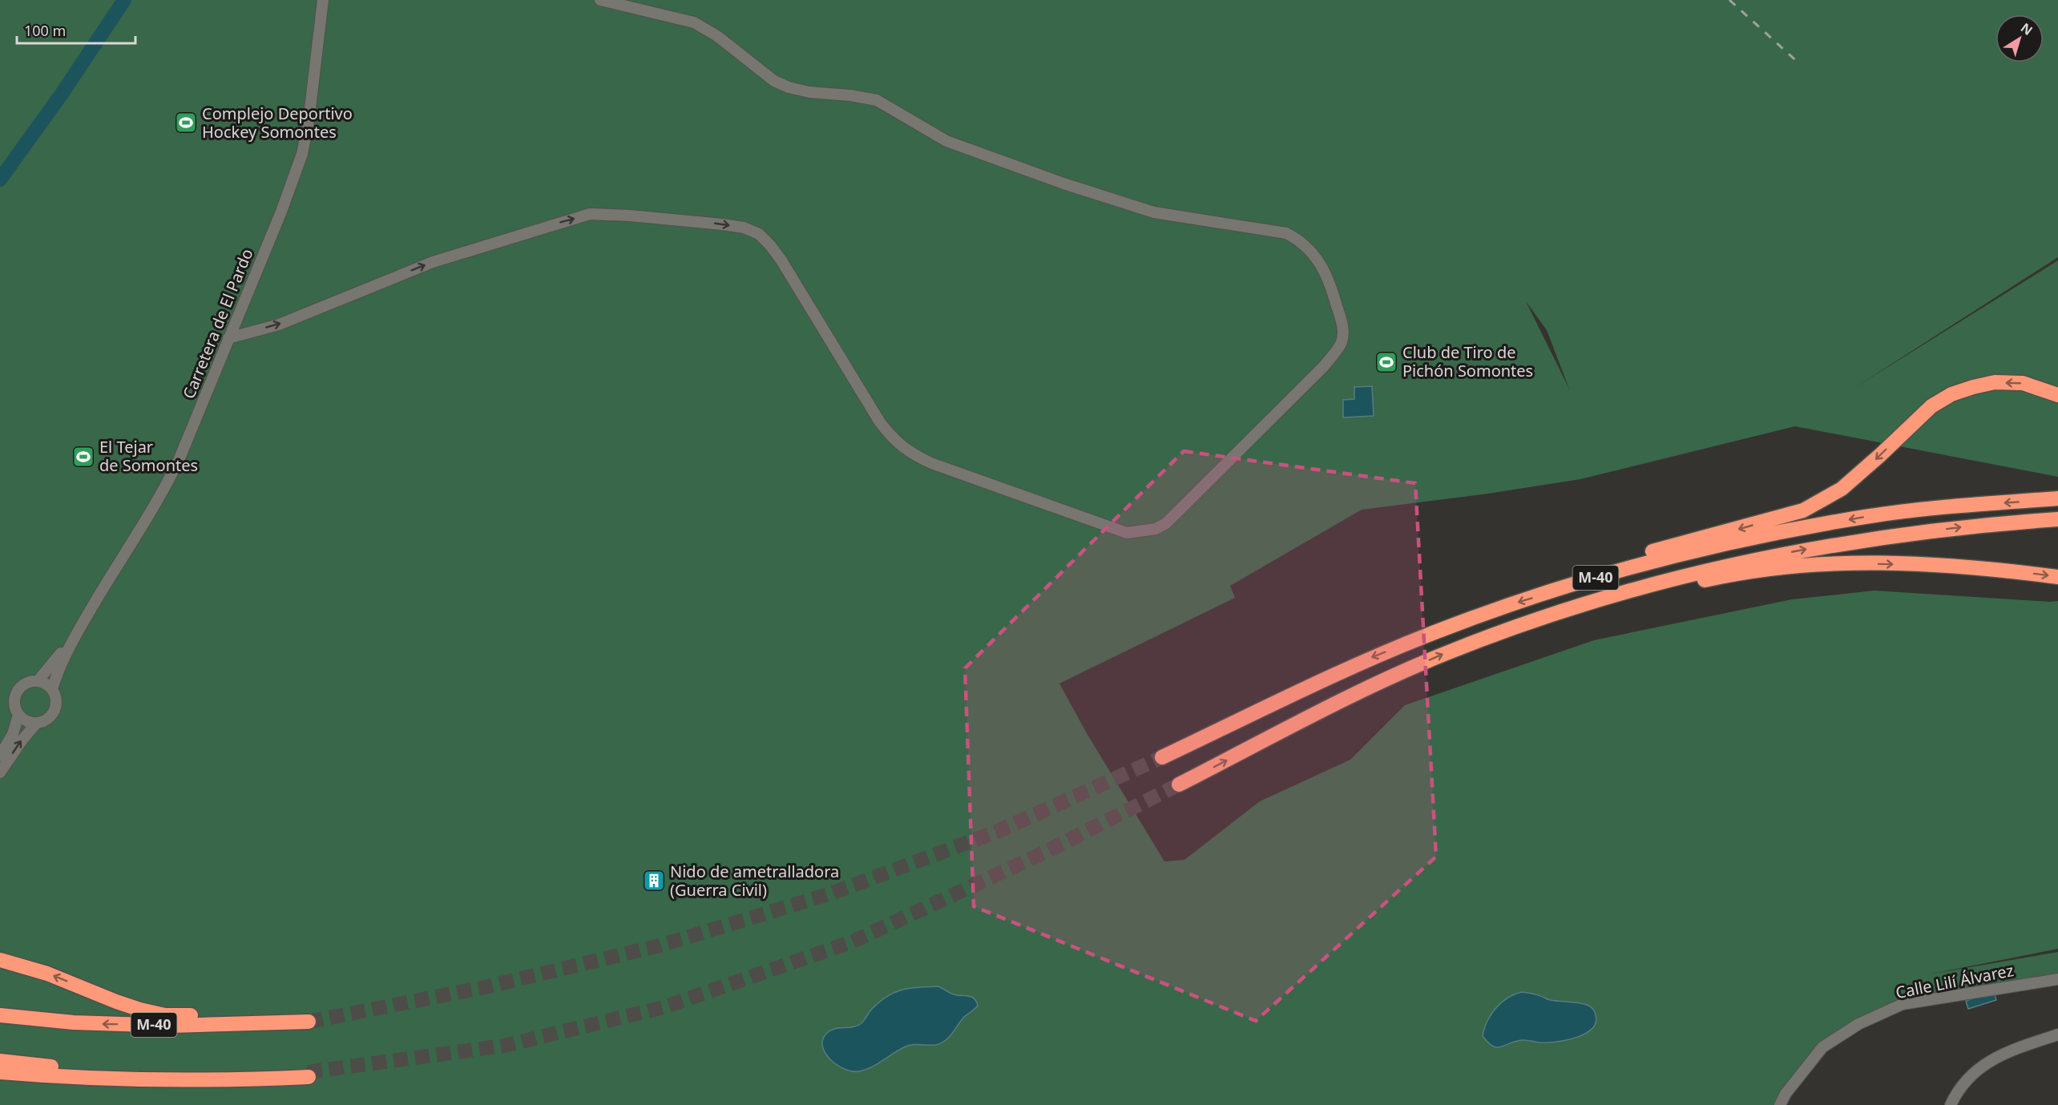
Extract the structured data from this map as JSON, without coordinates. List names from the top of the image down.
{
  "streets": {
    "highway": ["M-40"],
    "street": ["Carretera de El Pardo", "Calle Lilí Álvarez"]
  },
  "places": {
    "sports": ["Complejo Deportivo Hockey Somontes", "Club de Tiro de Pichón Somontes", "El Tejar de Somontes"],
    "building": ["Nido de ametralladora (Guerra Civil)"]
  },
  "scale_bar": "100 m",
  "north": "top right"
}
